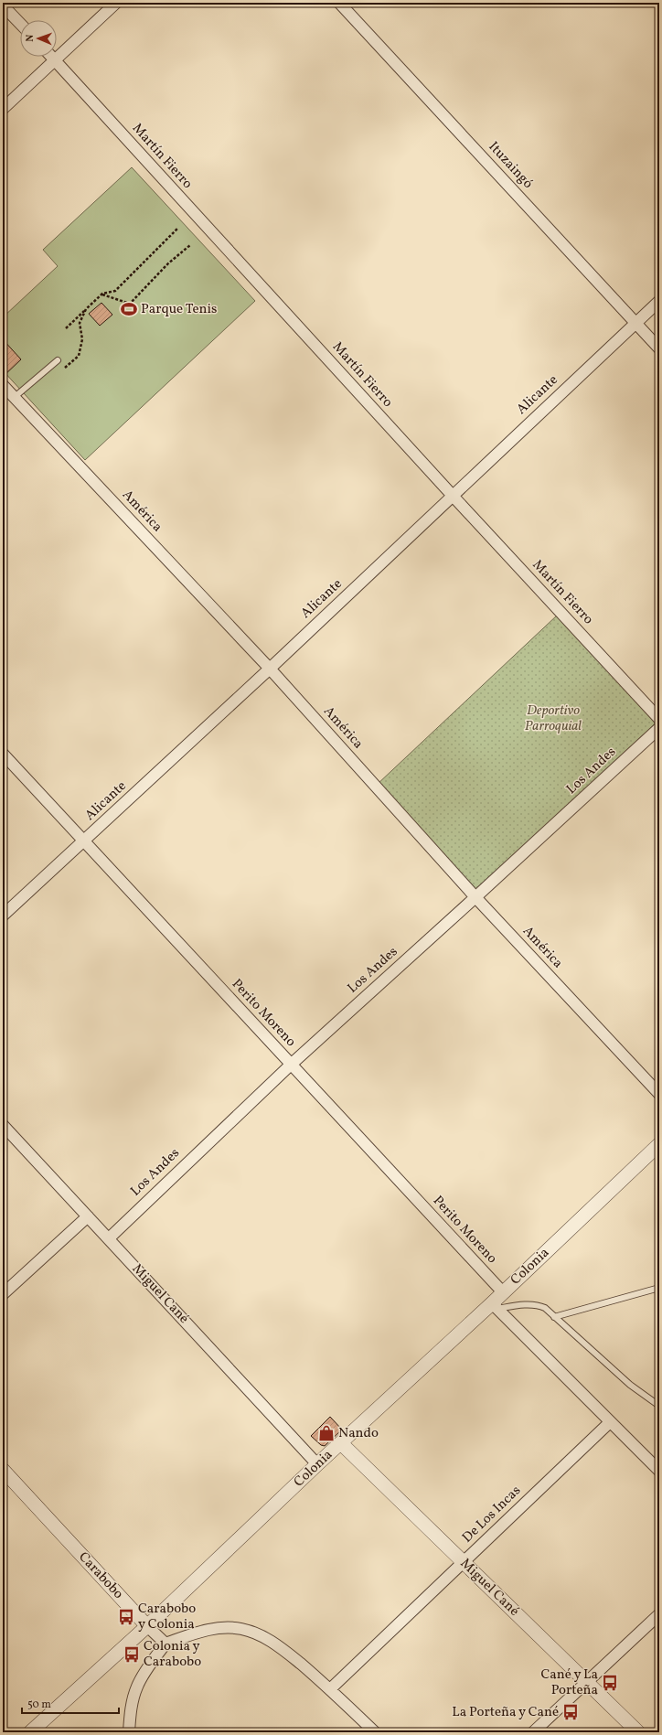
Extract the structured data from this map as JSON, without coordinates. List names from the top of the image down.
{
  "streets": {
    "street": [
      "Martín Fierro",
      "Ituzaingó",
      "Alicante",
      "América",
      "Los Andes",
      "Perito Moreno",
      "Colonia",
      "Miguel Cané",
      "De Los Incas",
      "Carabobo"
    ]
  },
  "crossings": [
    ["Martín Fierro", "Alicante"],
    ["Ituzaingó", "Alicante"],
    ["Alicante", "América"],
    ["Alicante", "Perito Moreno"],
    ["América", "Los Andes"],
    ["Los Andes", "Perito Moreno"],
    ["Los Andes", "Miguel Cané"],
    ["Perito Moreno", "Colonia"],
    ["Colonia", "Miguel Cané"],
    ["Colonia", "Carabobo"],
    ["Miguel Cané", "De Los Incas"]
  ],
  "parks": ["Deportivo Parroquial"],
  "places": {
    "sports": ["Parque Tenis"],
    "shop": ["Nando"],
    "bus stop": [
      "Carabobo y Colonia",
      "Colonia y Carabobo",
      "Cané y La Porteña",
      "La Porteña y Cané"
    ]
  },
  "scale_bar": "50 m",
  "north": "left"
}
